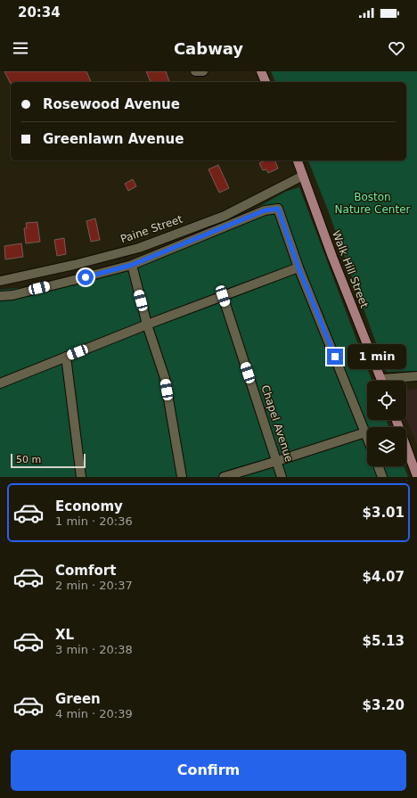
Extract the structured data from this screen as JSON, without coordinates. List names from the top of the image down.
{
  "streets": {
    "main road": ["Walk Hill Street"],
    "street": ["Paine Street", "Chapel Avenue"]
  },
  "crossings": [
    ["Paine Street", "Walk Hill Street"]
  ],
  "parks": ["Boston Nature Center"],
  "scale_bar": "50 m",
  "page": {
    "status": "20:34",
    "header": "Cabway",
    "banner": ["Rosewood Avenue", "Greenlawn Avenue"],
    "bubble": "1 min",
    "scale": "50 m",
    "list": [
      {
        "name": "Economy",
        "note": "1 min · 20:36",
        "value": "$3.01"
      },
      {
        "name": "Comfort",
        "note": "2 min · 20:37",
        "value": "$4.07"
      },
      {
        "name": "XL",
        "note": "3 min · 20:38",
        "value": "$5.13"
      },
      {
        "name": "Green",
        "note": "4 min · 20:39",
        "value": "$3.20"
      }
    ],
    "buttons": "Confirm"
  }
}
